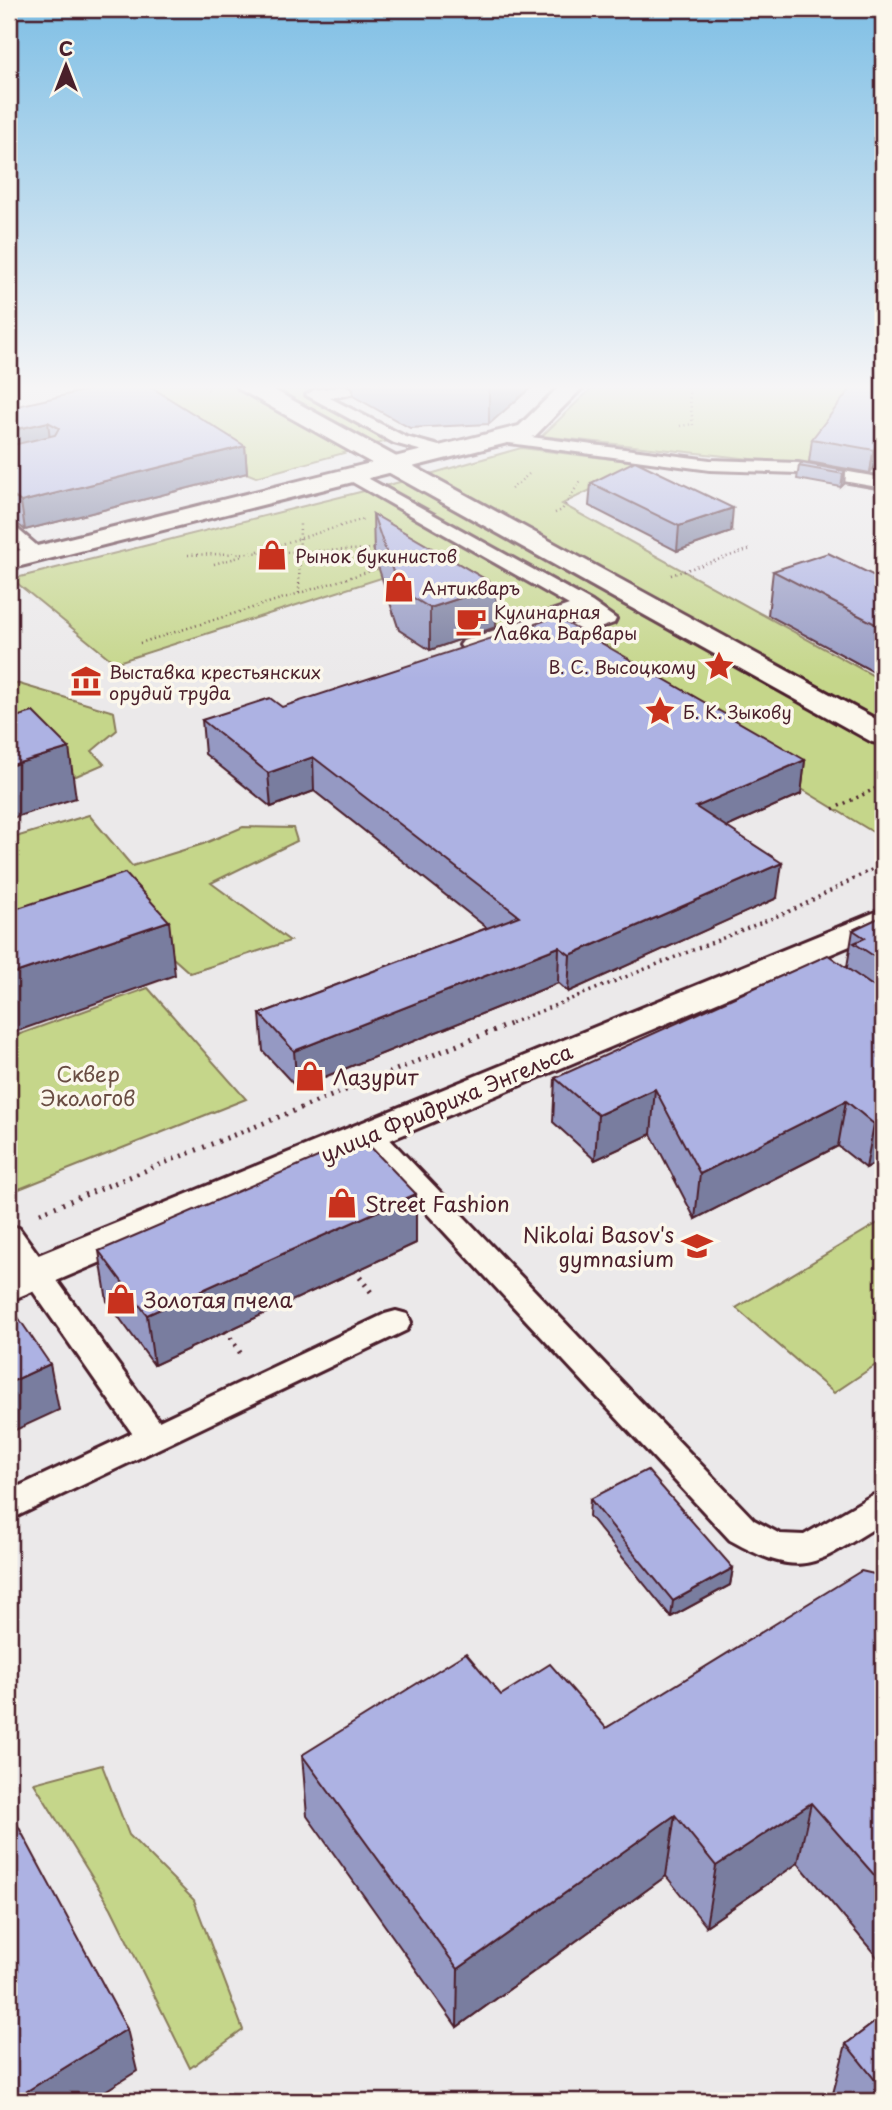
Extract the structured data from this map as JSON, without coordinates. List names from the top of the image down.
{
  "streets": {
    "street": ["улица Фридриха Энгельса"]
  },
  "parks": ["Сквер Экологов"],
  "places": {
    "shop": [
      "Рынок букинистов",
      "Антикваръ",
      "Лазурит",
      "Street Fashion",
      "Золотая пчела"
    ],
    "cafe": ["Кулинарная Лавка Варвары"],
    "place": ["В. С. Высоцкому", "Б. К. Зыкову"],
    "museum": ["Выставка крестьянских орудий труда"],
    "school or university": ["Nikolai Basov's gymnasium"]
  },
  "north": "top"
}
